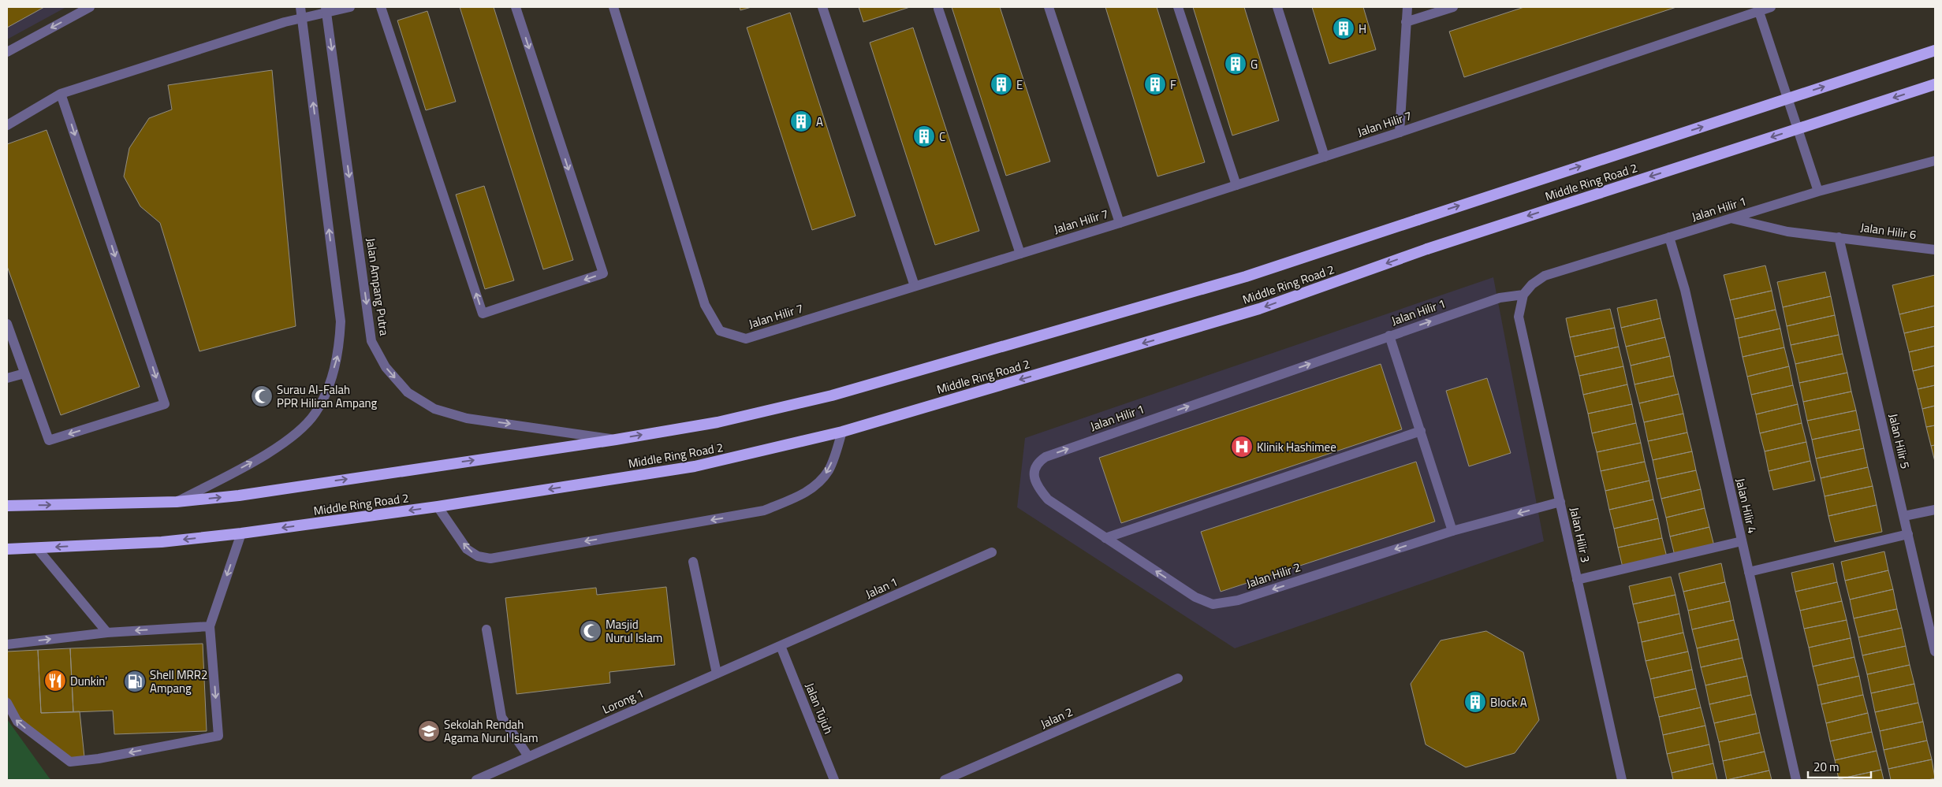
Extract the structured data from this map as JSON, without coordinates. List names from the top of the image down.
{
  "streets": {
    "highway": ["Middle Ring Road 2"],
    "street": [
      "Jalan Hilir 7",
      "Jalan Hilir 1",
      "Jalan Hilir 6",
      "Jalan Ampang Putra",
      "Jalan Hilir 5",
      "Jalan Hilir 4",
      "Jalan Hilir 3",
      "Jalan Hilir 2",
      "Jalan 1",
      "Lorong 1",
      "Jalan Tujuh",
      "Jalan 2"
    ]
  },
  "crossings": [
    ["Middle Ring Road 2", "Jalan Ampang Putra"],
    ["Jalan Hilir 1", "Jalan Hilir 6"],
    ["Jalan Hilir 1", "Jalan Hilir 4"],
    ["Jalan Hilir 1", "Jalan Hilir 3"],
    ["Jalan Hilir 1", "Jalan Hilir 2"],
    ["Jalan Hilir 6", "Jalan Hilir 5"],
    ["Jalan Hilir 3", "Jalan Hilir 2"],
    ["Jalan 1", "Lorong 1"],
    ["Jalan 1", "Jalan Tujuh"],
    ["Lorong 1", "Jalan Tujuh"]
  ],
  "one_way": ["Jalan Hilir 1", "Jalan Ampang Putra", "Jalan Hilir 2"],
  "places": {
    "building": [
      "H",
      "G",
      "E",
      "F",
      "A",
      "C",
      "Block A"
    ],
    "mosque": ["Surau Al-Falah PPR Hiliran Ampang", "Masjid Nurul Islam"],
    "hospital": ["Klinik Hashimee"],
    "restaurant": ["Dunkin'"],
    "fuel station": ["Shell MRR2 Ampang"],
    "school or university": ["Sekolah Rendah Agama Nurul Islam"]
  },
  "scale_bar": "20 m"
}
